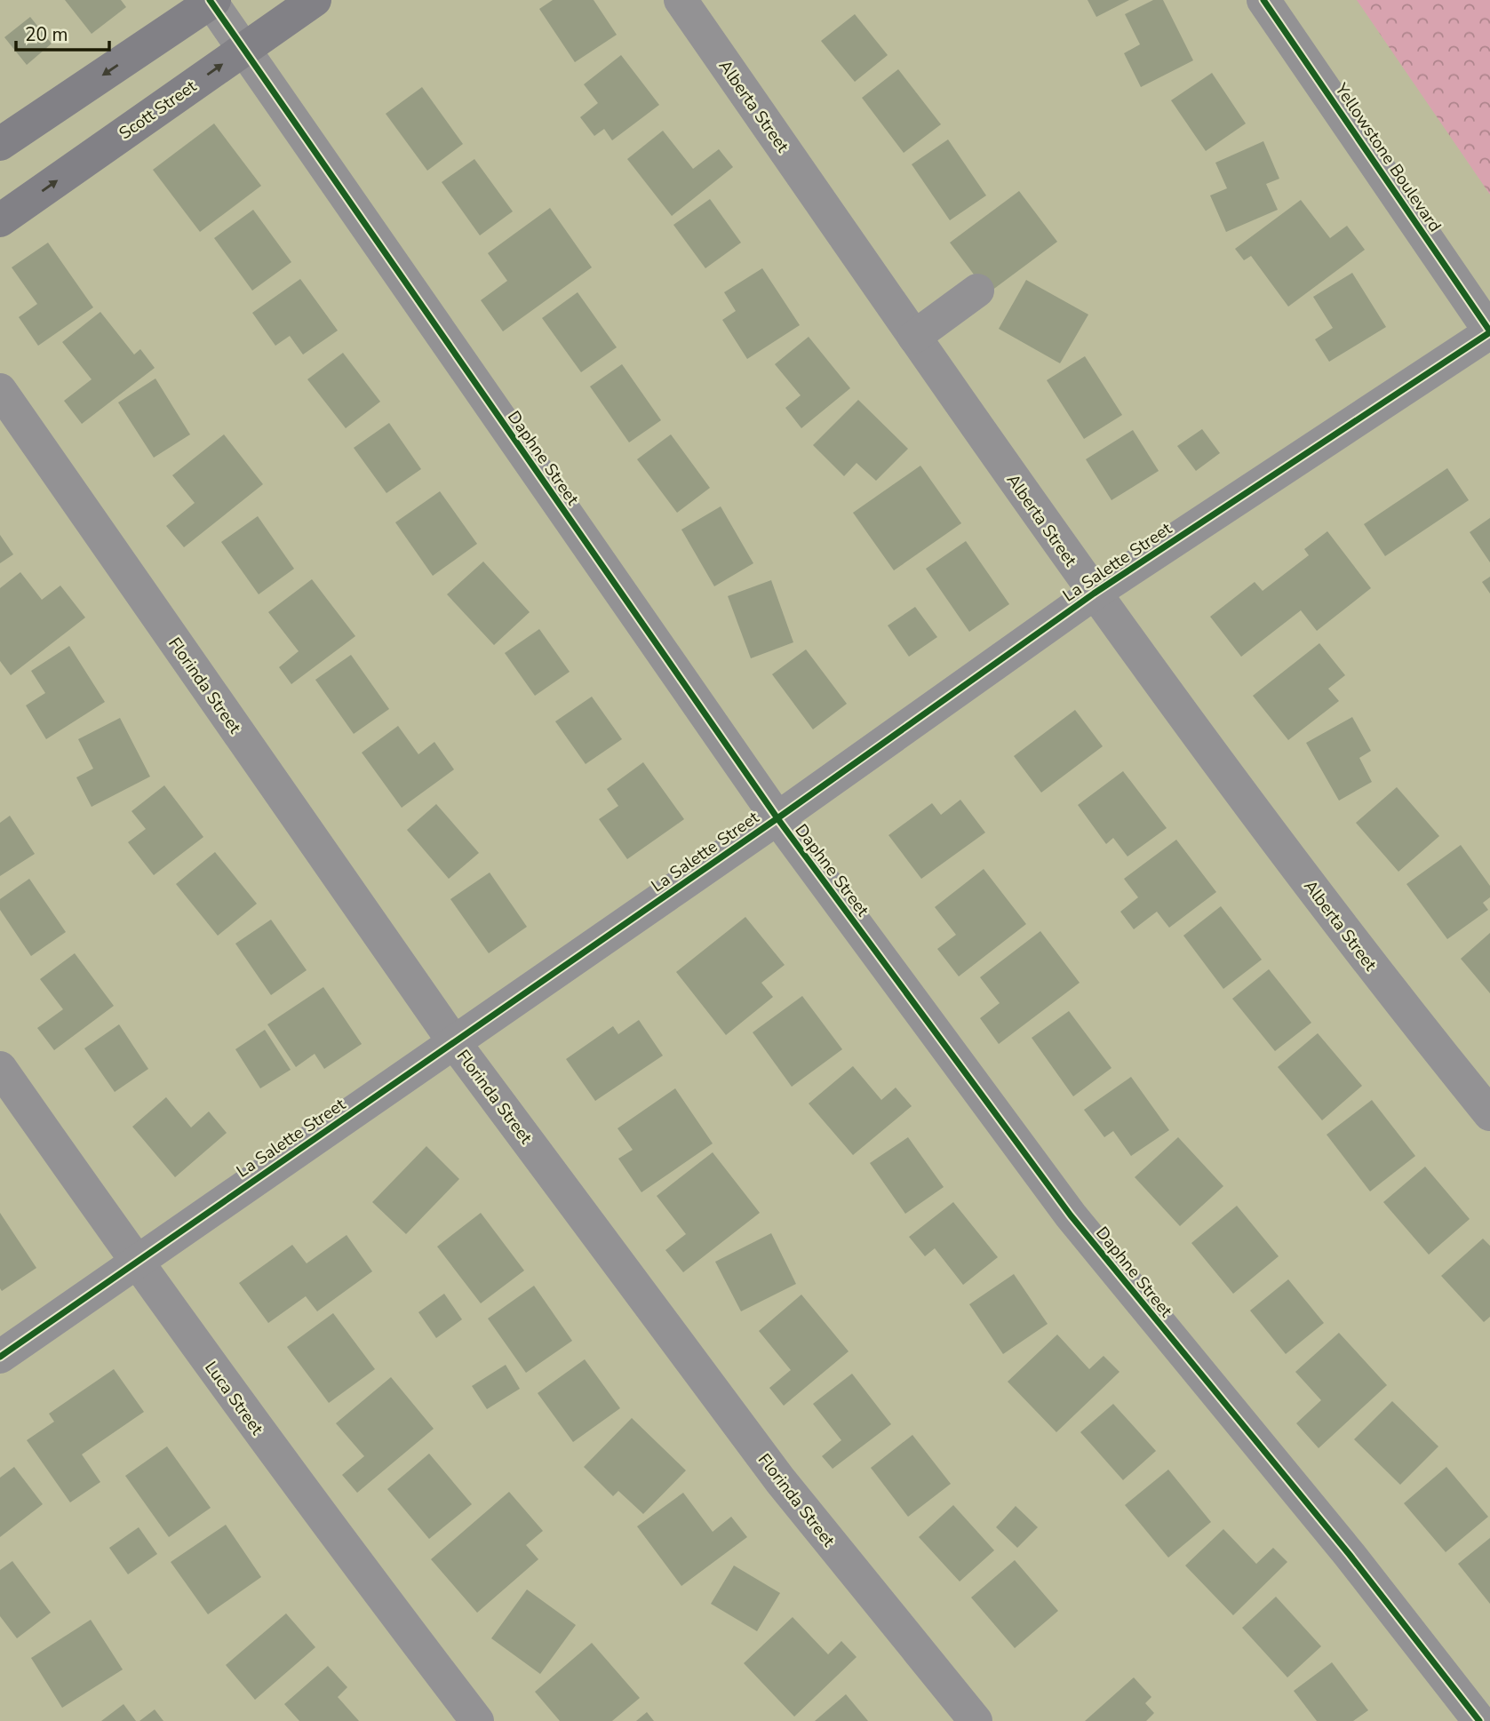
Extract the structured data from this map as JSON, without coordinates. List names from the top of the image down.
{
  "streets": {
    "main road": ["Scott Street"],
    "street": [
      "Alberta Street",
      "Yellowstone Boulevard",
      "Daphne Street",
      "La Salette Street",
      "Florinda Street",
      "Luca Street"
    ]
  },
  "crossings": [
    ["Alberta Street", "La Salette Street"],
    ["Scott Street", "Daphne Street"],
    ["Yellowstone Boulevard", "La Salette Street"],
    ["Daphne Street", "La Salette Street"],
    ["La Salette Street", "Florinda Street"],
    ["La Salette Street", "Luca Street"]
  ],
  "scale_bar": "20 m"
}
